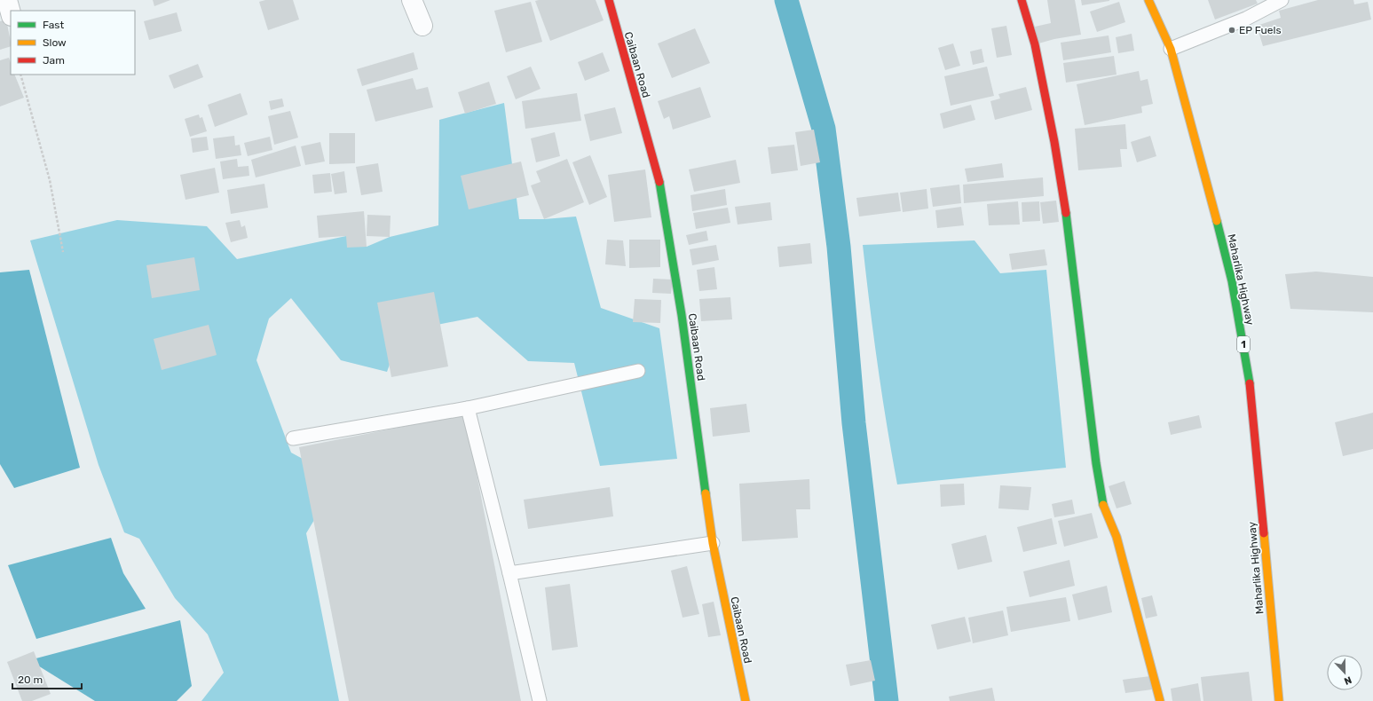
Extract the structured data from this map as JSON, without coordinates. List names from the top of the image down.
{
  "streets": {
    "street": ["Caibaan Road", "Maharlika Highway", "1"]
  },
  "places": ["EP Fuels"],
  "legend": ["Fast", "Slow", "Jam"],
  "scale_bar": "20 m",
  "north": "bottom"
}
